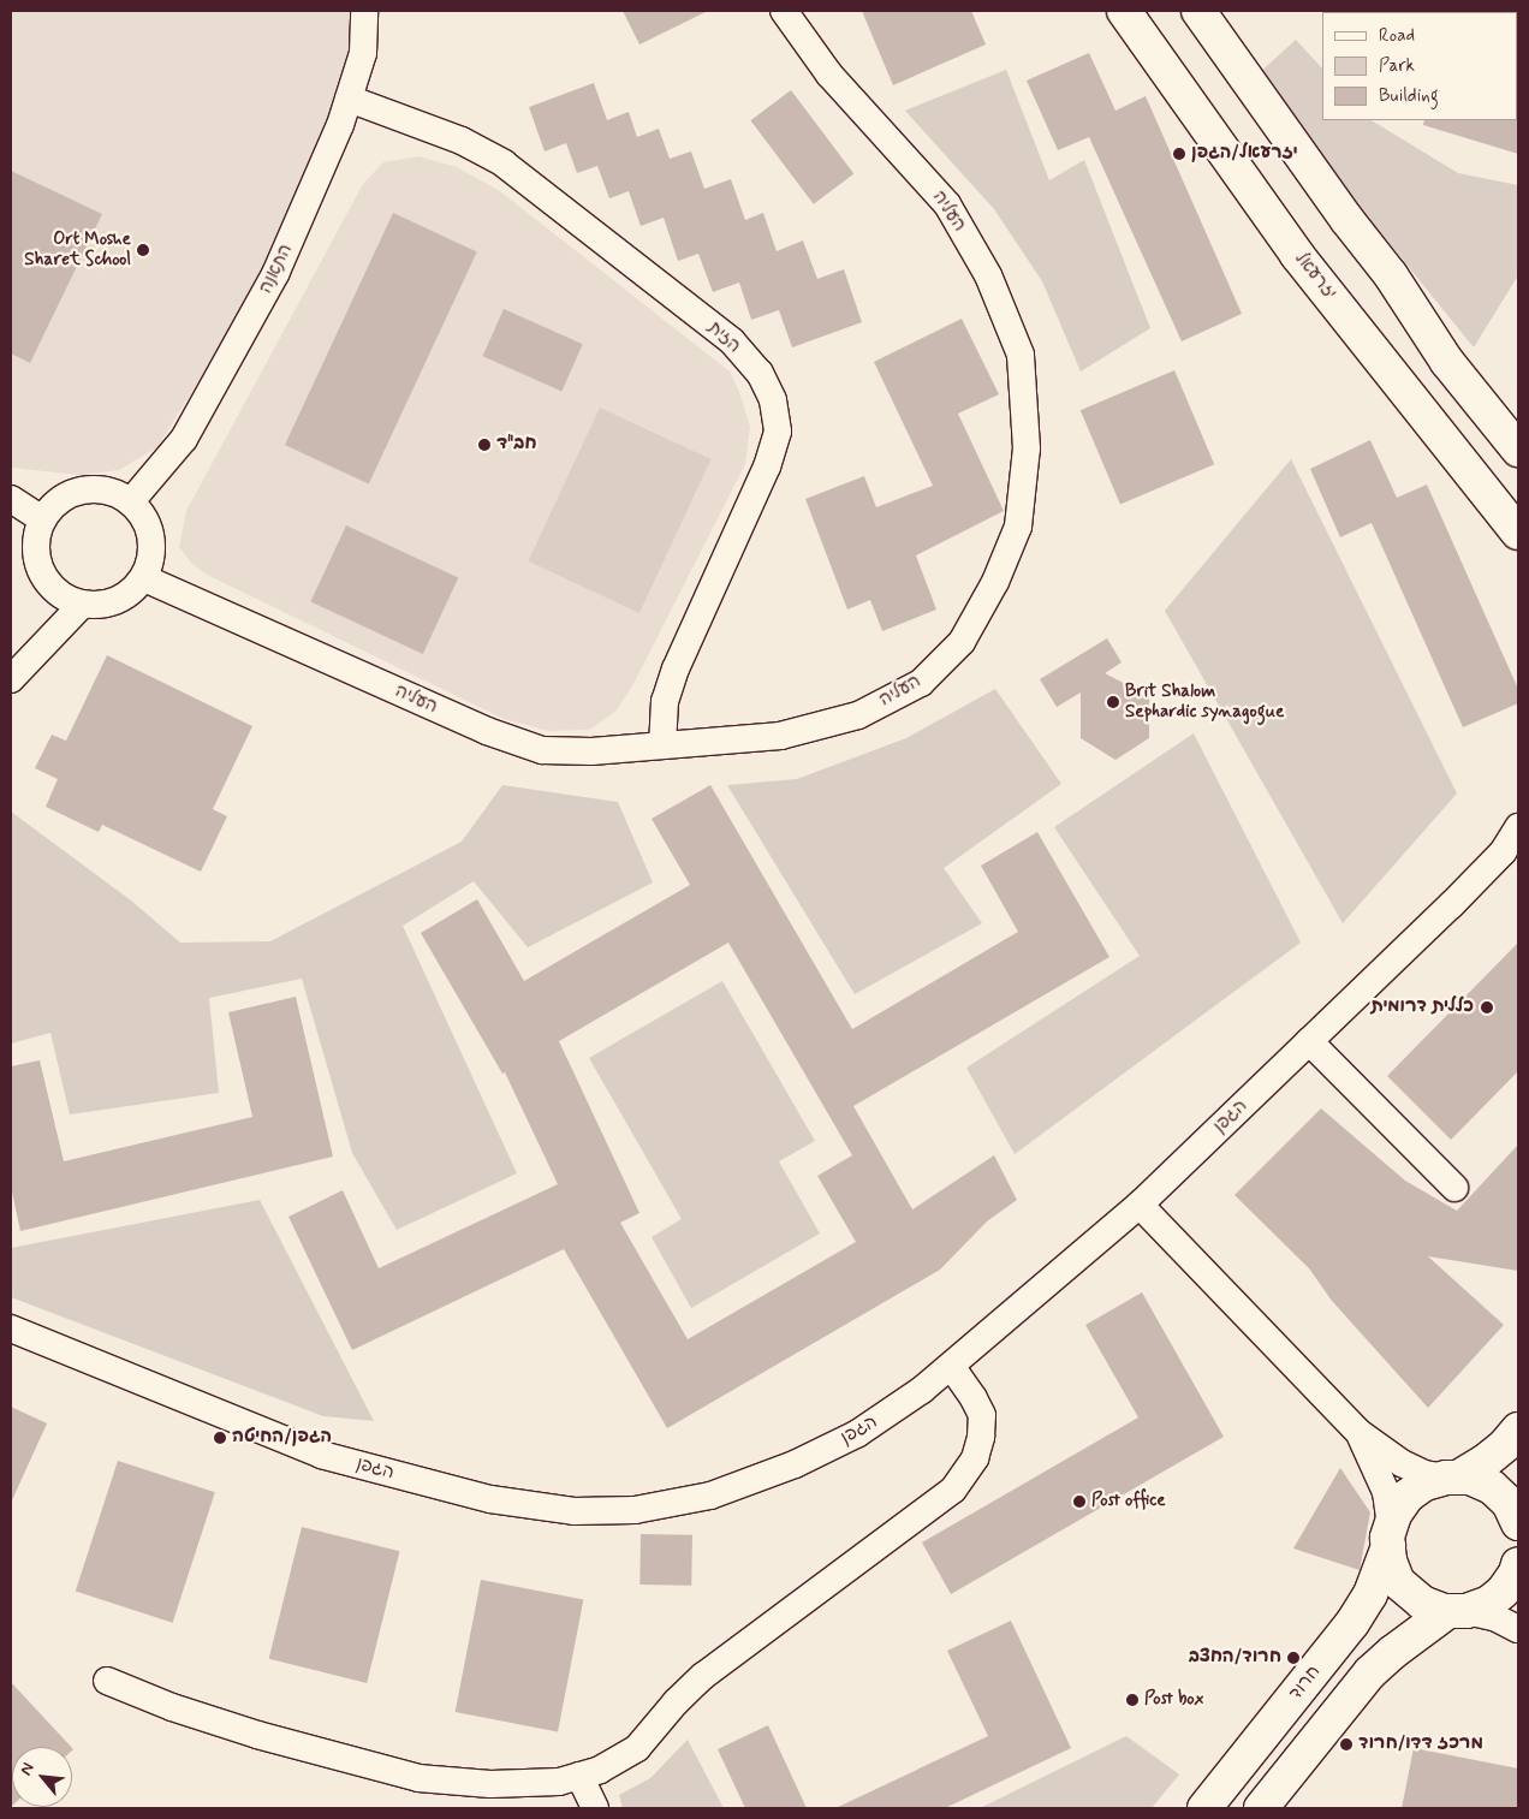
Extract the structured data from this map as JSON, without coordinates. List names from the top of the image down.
{
  "streets": {
    "street": [
      "העליה",
      "התאנה",
      "יזרעאל",
      "הזית",
      "הגפן",
      "חרוד"
    ]
  },
  "crossings": [
    ["העליה", "התאנה"],
    ["העליה", "הזית"],
    ["התאנה", "הזית"]
  ],
  "places": [
    "יזרעאל/הגפן",
    "Ort Moshe Sharet School",
    "חב\"ד",
    "Brit Shalom Sephardic synagogue",
    "כללית דרומית",
    "הגפן/החיטה",
    "Post office",
    "חרוד/החצב",
    "Post box",
    "מרכז דדו/חרוד"
  ],
  "legend": ["Road", "Park", "Building"],
  "north": "top left"
}
